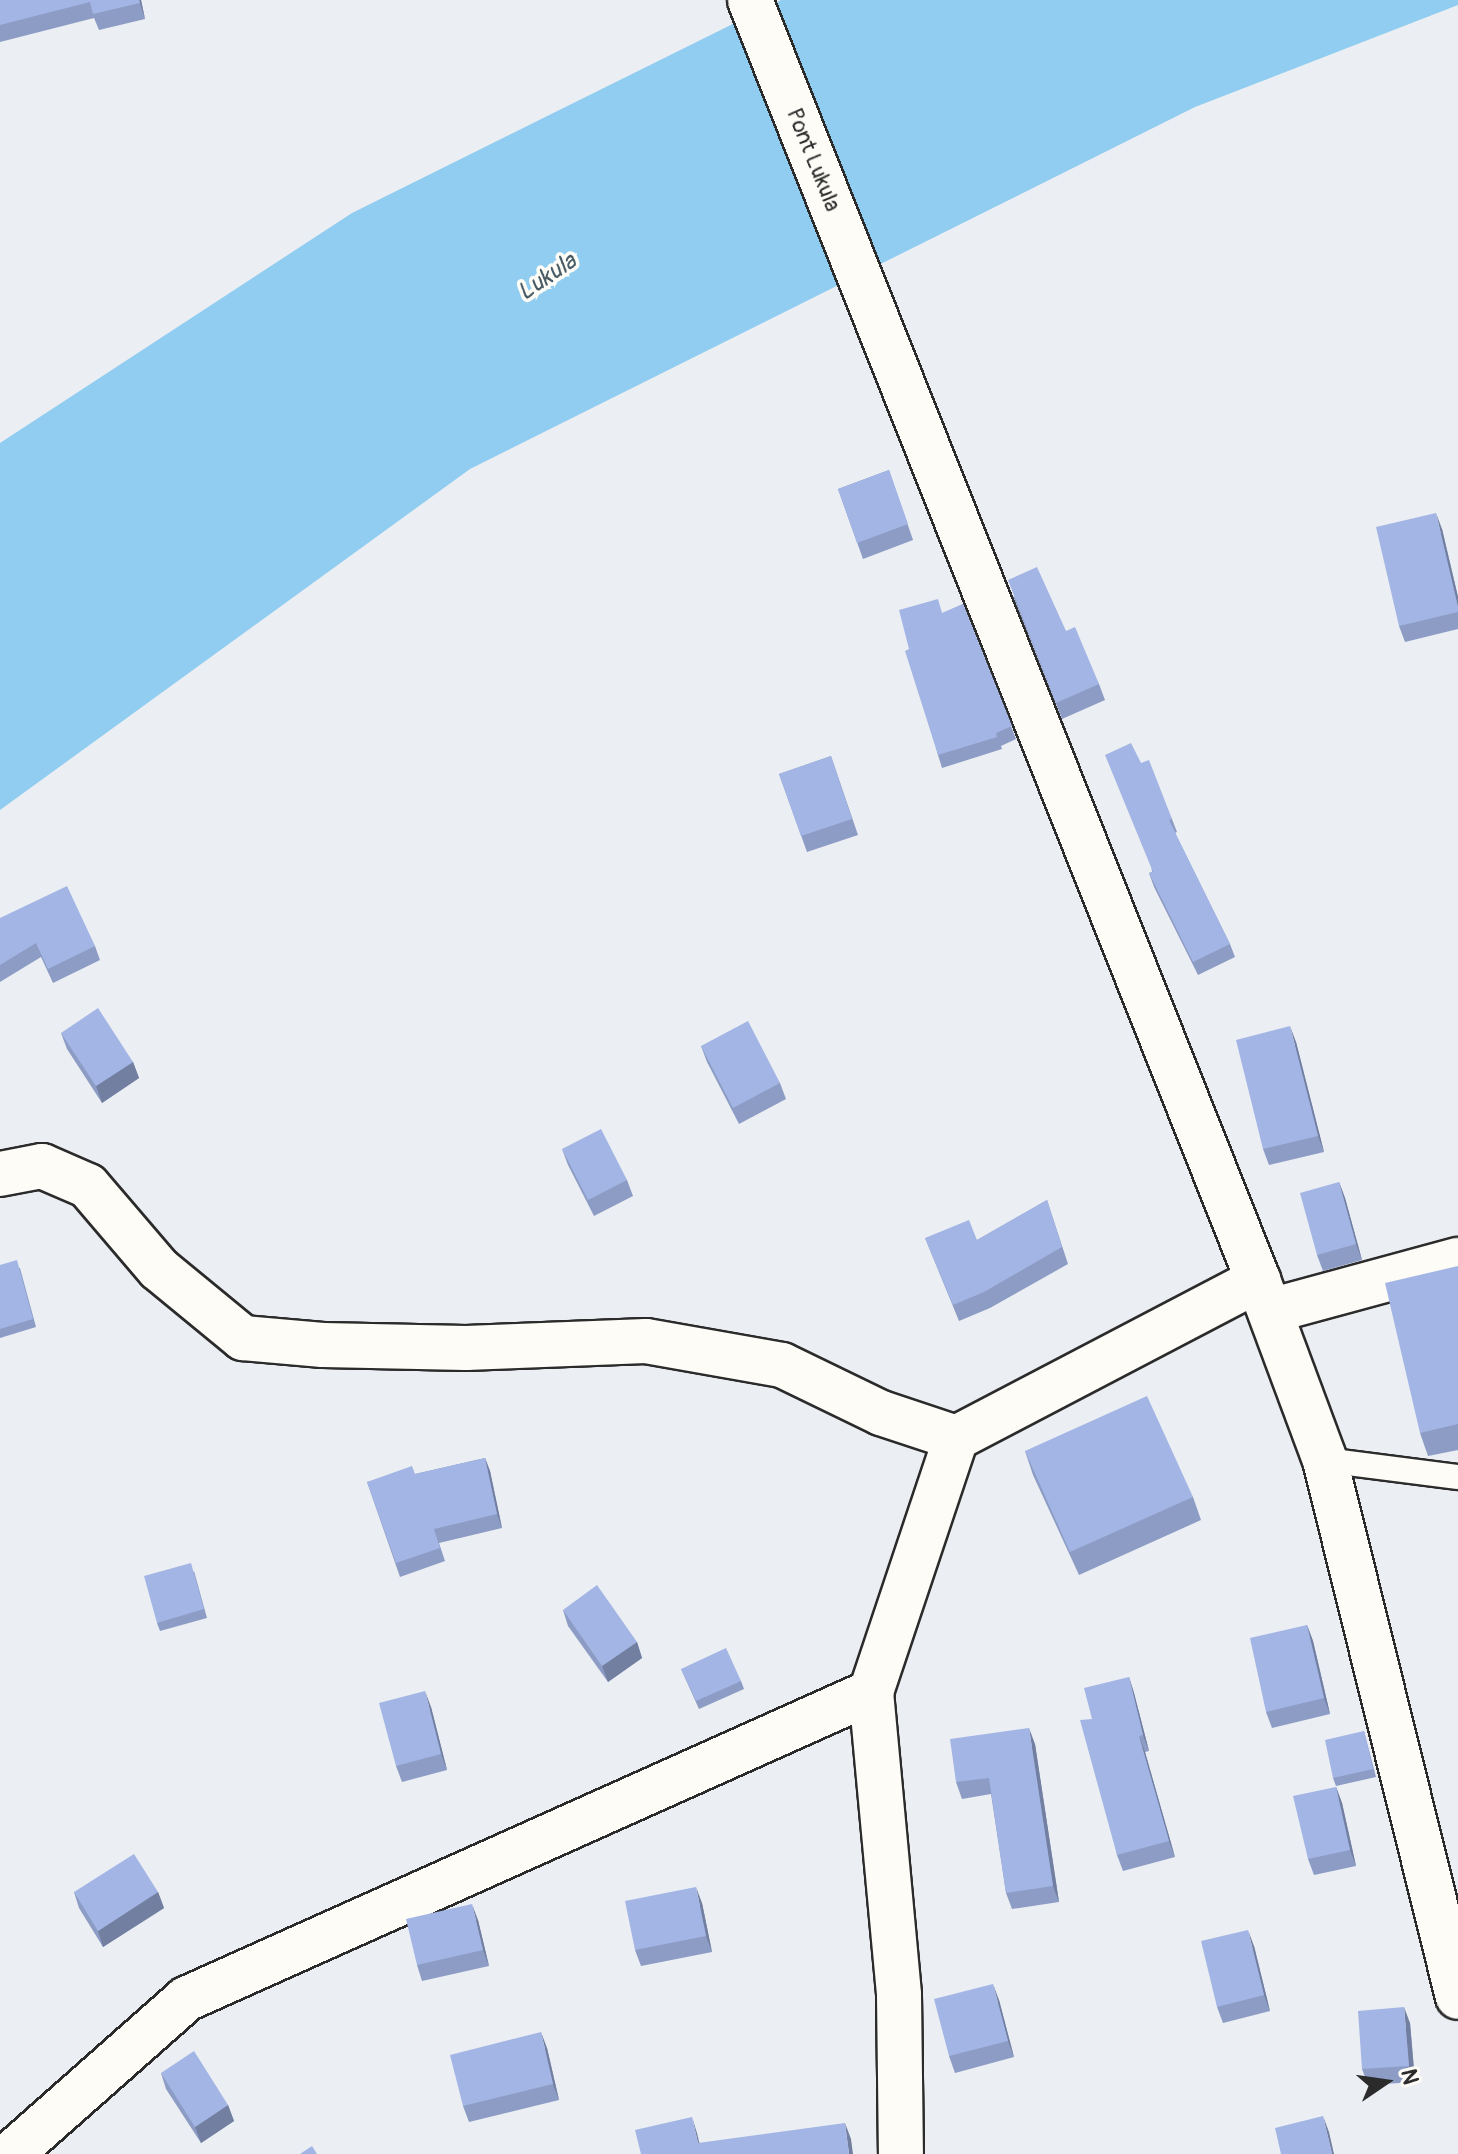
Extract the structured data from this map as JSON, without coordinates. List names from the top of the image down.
{
  "streets": {
    "main road": ["Pont Lukula"]
  },
  "water": ["Lukula"],
  "north": "right"
}
